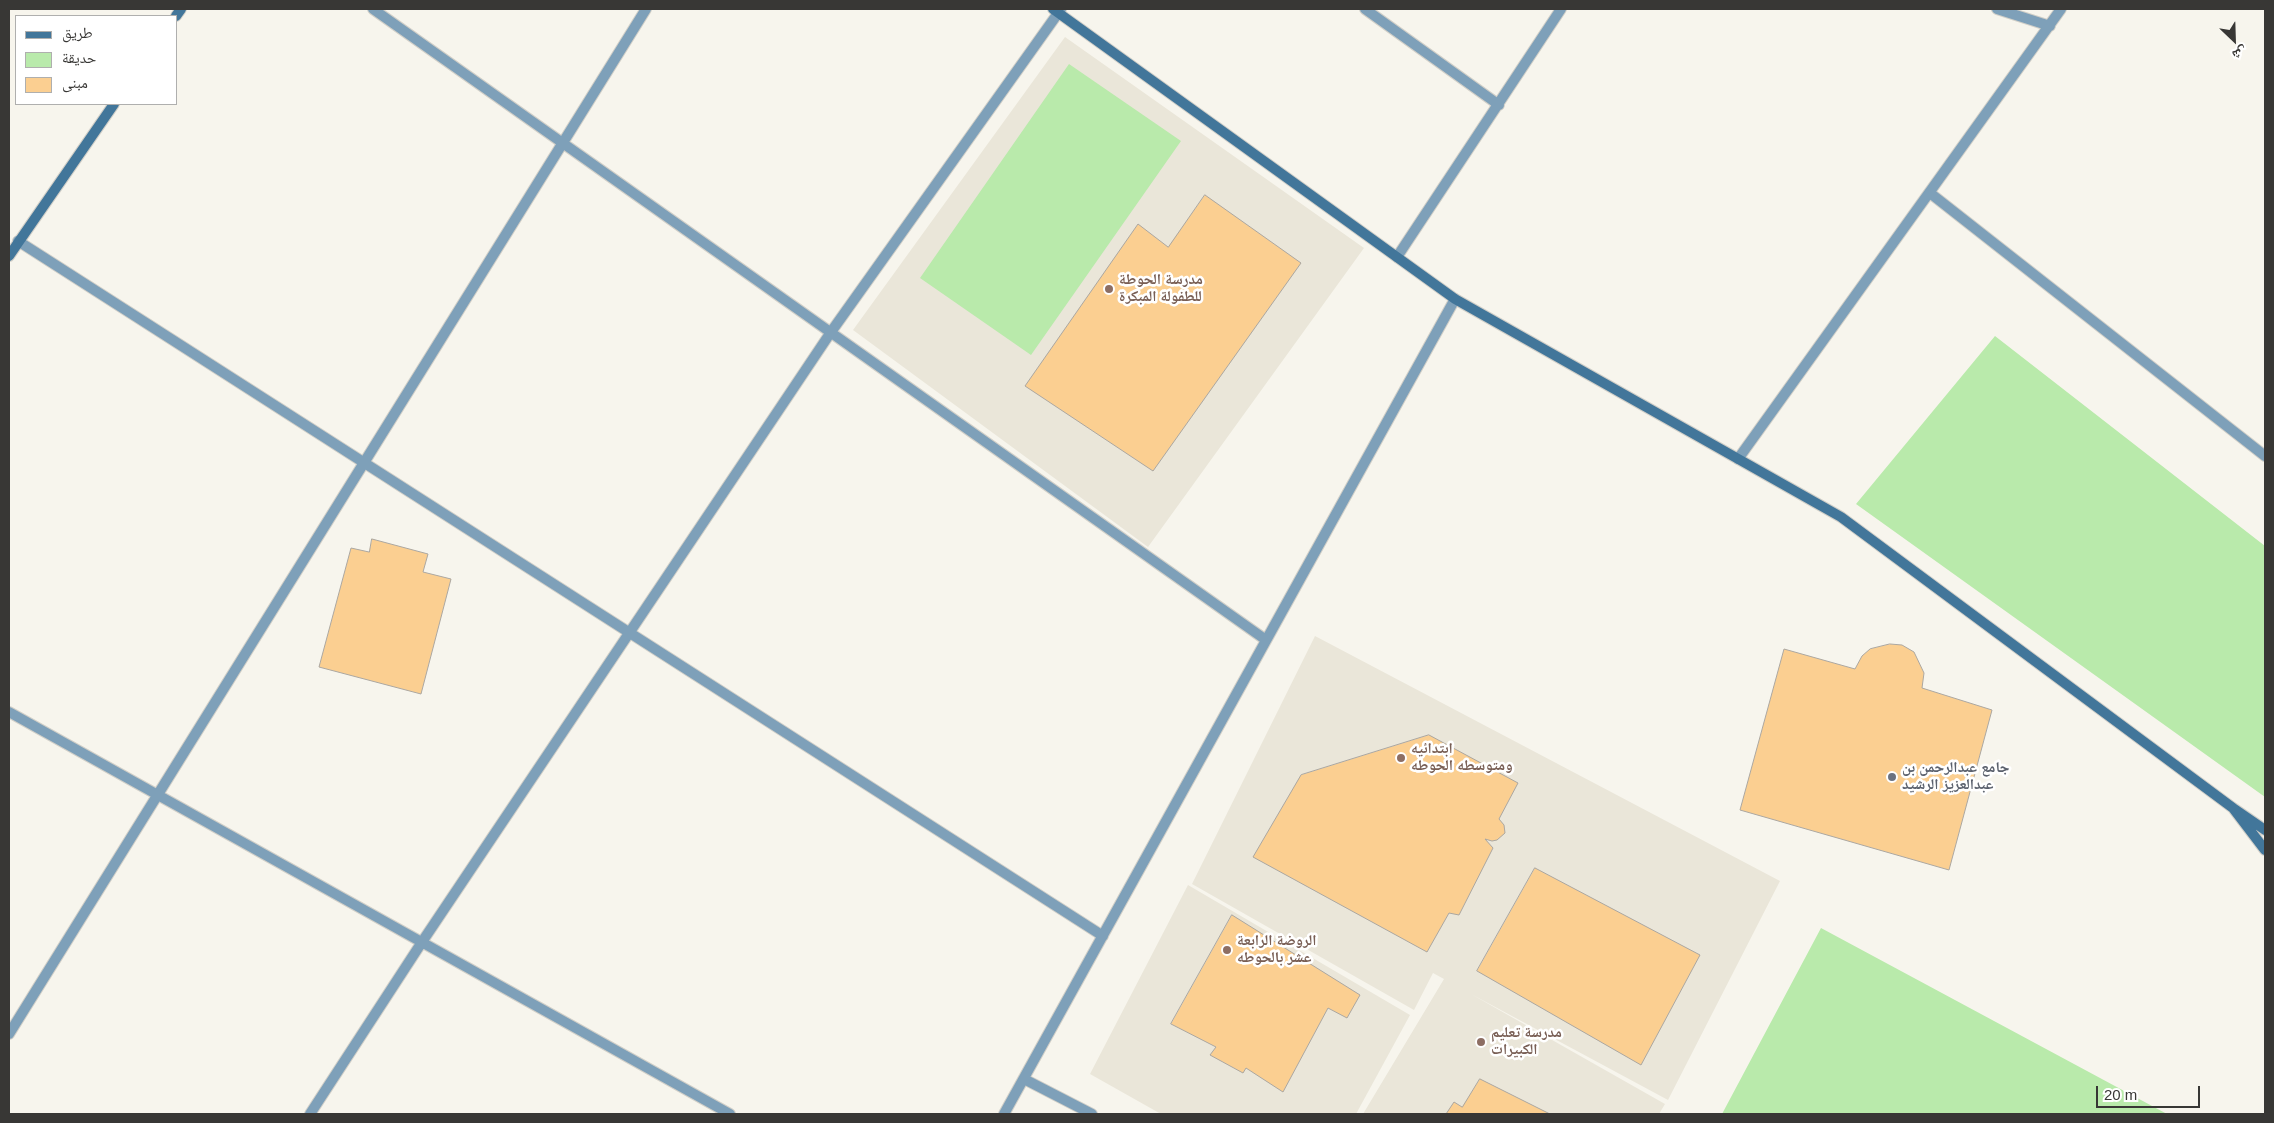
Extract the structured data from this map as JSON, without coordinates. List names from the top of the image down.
{
  "places": [
    "مدرسة الحوطة للطفولة المبكرة",
    "ابتدائيه ومتوسطه الحوطه",
    "جامع عبدالرحمن بن عبدالعزيز الرشيد",
    "الروضة الرابعة عشر بالحوطه",
    "مدرسة تعليم الكبيرات"
  ],
  "legend": ["طريق", "حديقة", "مبنى"],
  "scale_bar": "20 m",
  "north": "bottom right"
}
